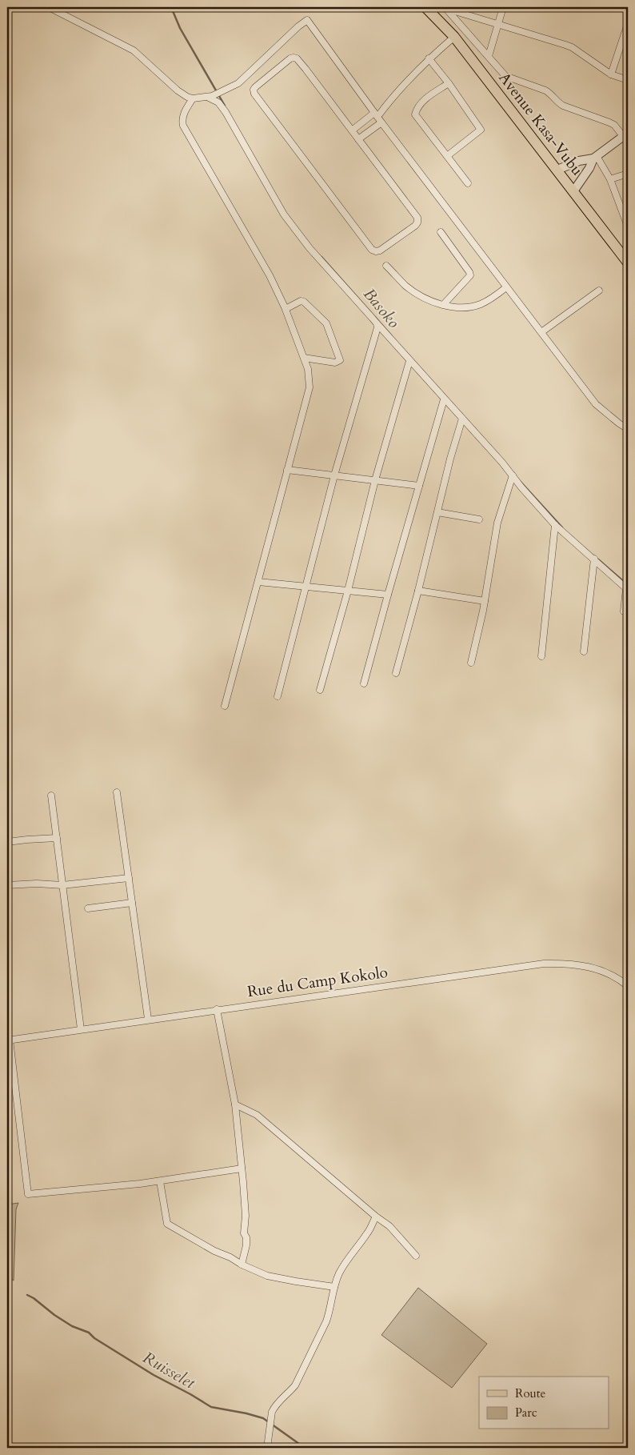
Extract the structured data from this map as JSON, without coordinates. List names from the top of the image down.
{
  "streets": {
    "main road": ["Avenue Kasa-Vubu"],
    "street": ["Rue du Camp Kokolo"]
  },
  "water": ["Basoko", "Ruisselet"],
  "legend": ["Route", "Parc"]
}
